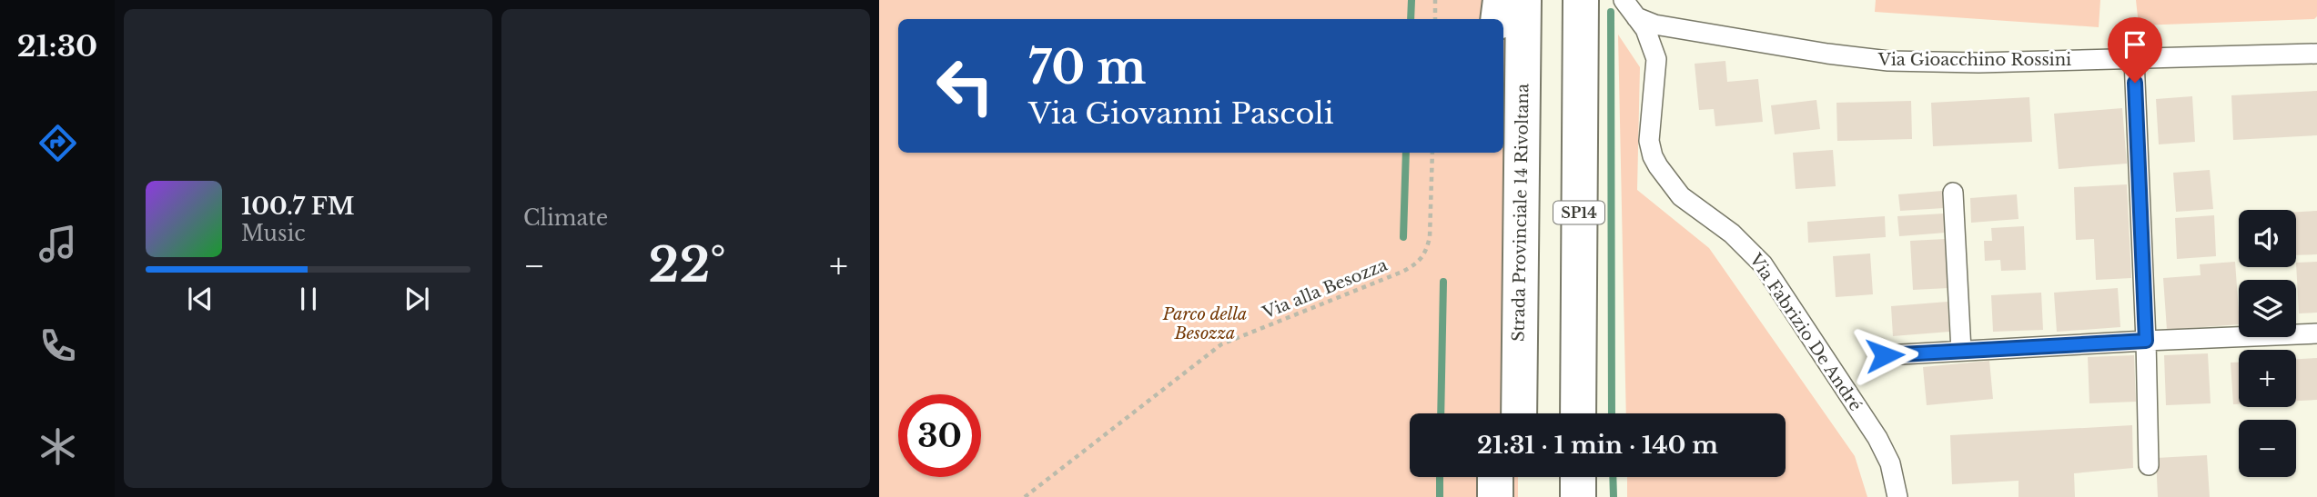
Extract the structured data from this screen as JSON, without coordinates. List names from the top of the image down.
{
  "streets": {
    "highway": ["Strada Provinciale 14 Rivoltana", "SP14"],
    "street": ["Via Gioacchino Rossini", "Via Fabrizio De André"],
    "path": ["Via alla Besozza"]
  },
  "crossings": [
    ["Via Gioacchino Rossini", "Via Fabrizio De André"]
  ],
  "parks": ["Parco della Besozza"],
  "page": {
    "tabs": "21:30",
    "tile": "Climate",
    "turn": ["70 m", "Via Giovanni Pascoli"],
    "song": ["100.7 FM", "Music"],
    "map_buttons": ["+", "−"],
    "heat": ["−", "22°", "+"],
    "limit": "30",
    "trip": "21:31 · 1 min · 140 m"
  }
}
